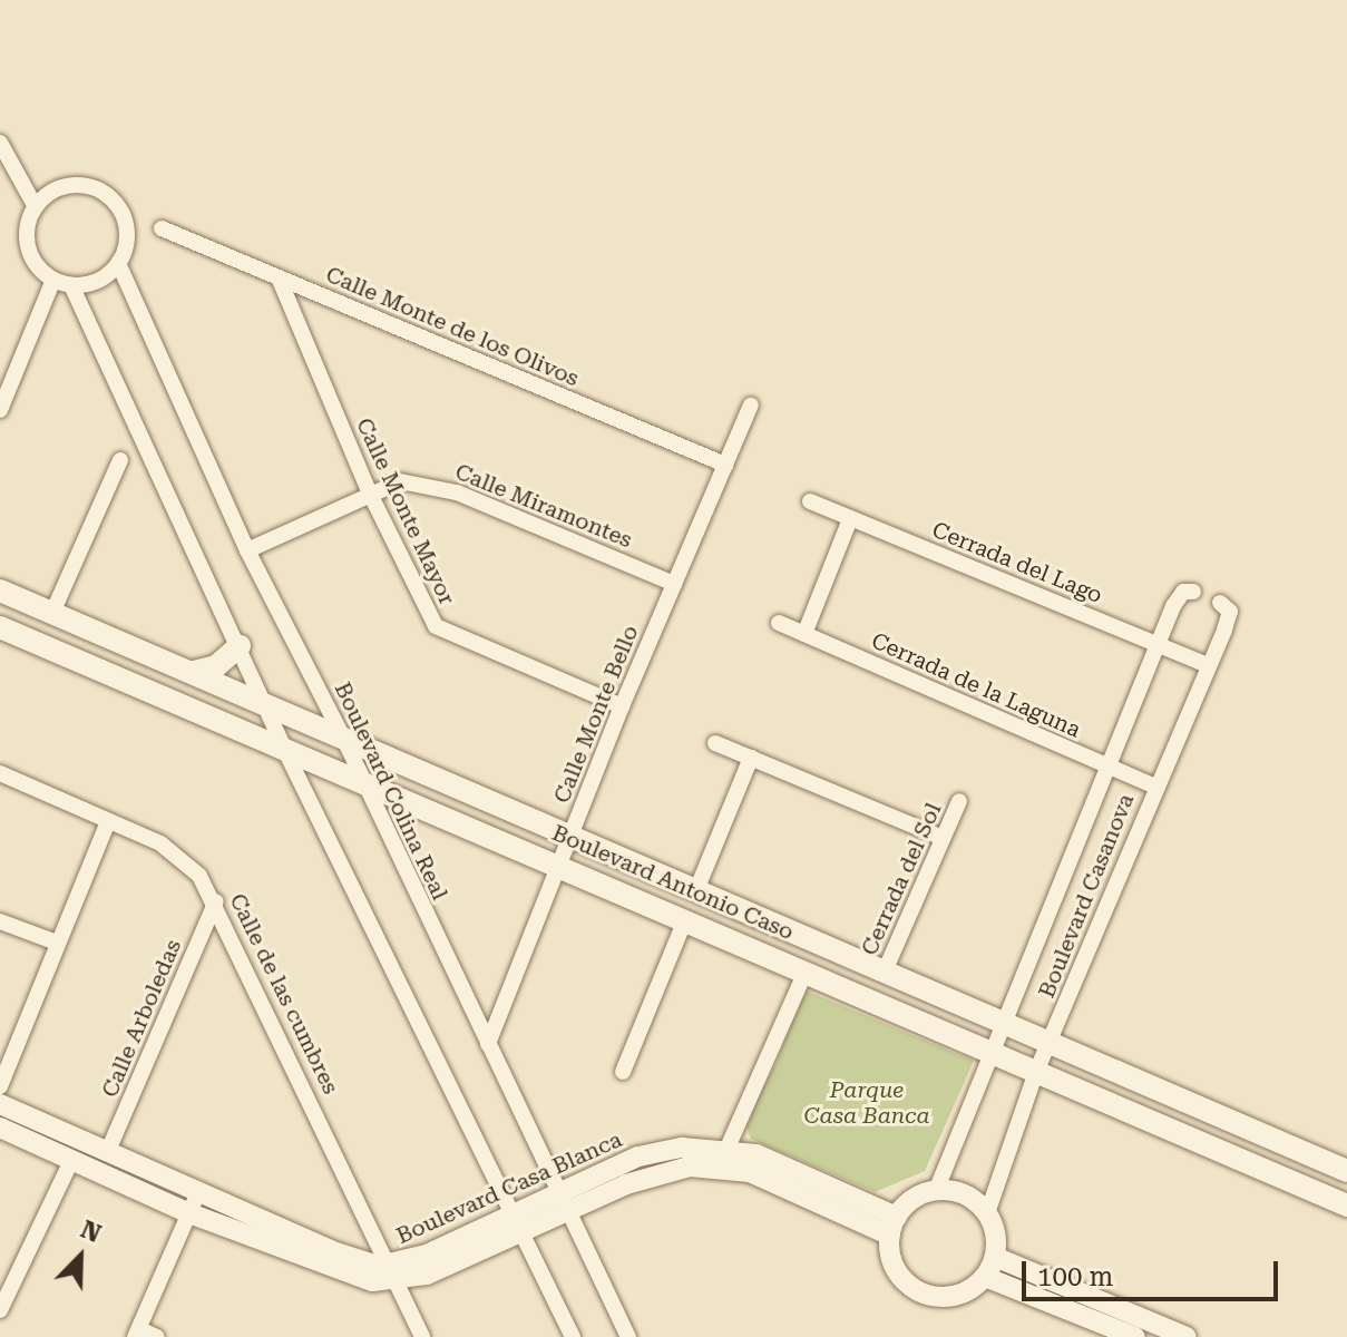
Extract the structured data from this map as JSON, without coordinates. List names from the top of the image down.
{
  "streets": {
    "main road": ["Boulevard Antonio Caso"],
    "street": [
      "Calle Monte de los Olivos",
      "Calle Miramontes",
      "Calle Monte Mayor",
      "Cerrada del Lago",
      "Cerrada de la Laguna",
      "Calle Monte Bello",
      "Boulevard Colina Real",
      "Cerrada del Sol",
      "Boulevard Casanova",
      "Calle de las cumbres",
      "Calle Arboledas",
      "Boulevard Casa Blanca"
    ]
  },
  "crossings": [
    ["Calle Monte de los Olivos", "Calle Monte Mayor"],
    ["Calle Monte de los Olivos", "Calle Monte Bello"],
    ["Calle Miramontes", "Calle Monte Mayor"],
    ["Calle Miramontes", "Calle Monte Bello"],
    ["Calle Miramontes", "Boulevard Colina Real"],
    ["Calle Monte Mayor", "Calle Monte Bello"],
    ["Cerrada del Lago", "Boulevard Casanova"],
    ["Cerrada de la Laguna", "Boulevard Casanova"],
    ["Calle Monte Bello", "Boulevard Colina Real"],
    ["Calle Monte Bello", "Boulevard Antonio Caso"],
    ["Boulevard Colina Real", "Boulevard Antonio Caso"],
    ["Boulevard Colina Real", "Boulevard Casa Blanca"],
    ["Cerrada del Sol", "Boulevard Antonio Caso"],
    ["Boulevard Antonio Caso", "Boulevard Casanova"],
    ["Boulevard Casanova", "Boulevard Casa Blanca"],
    ["Calle de las cumbres", "Calle Arboledas"],
    ["Calle de las cumbres", "Boulevard Casa Blanca"],
    ["Calle Arboledas", "Boulevard Casa Blanca"]
  ],
  "parks": ["Parque Casa Banca"],
  "scale_bar": "100 m",
  "north": "top right"
}
